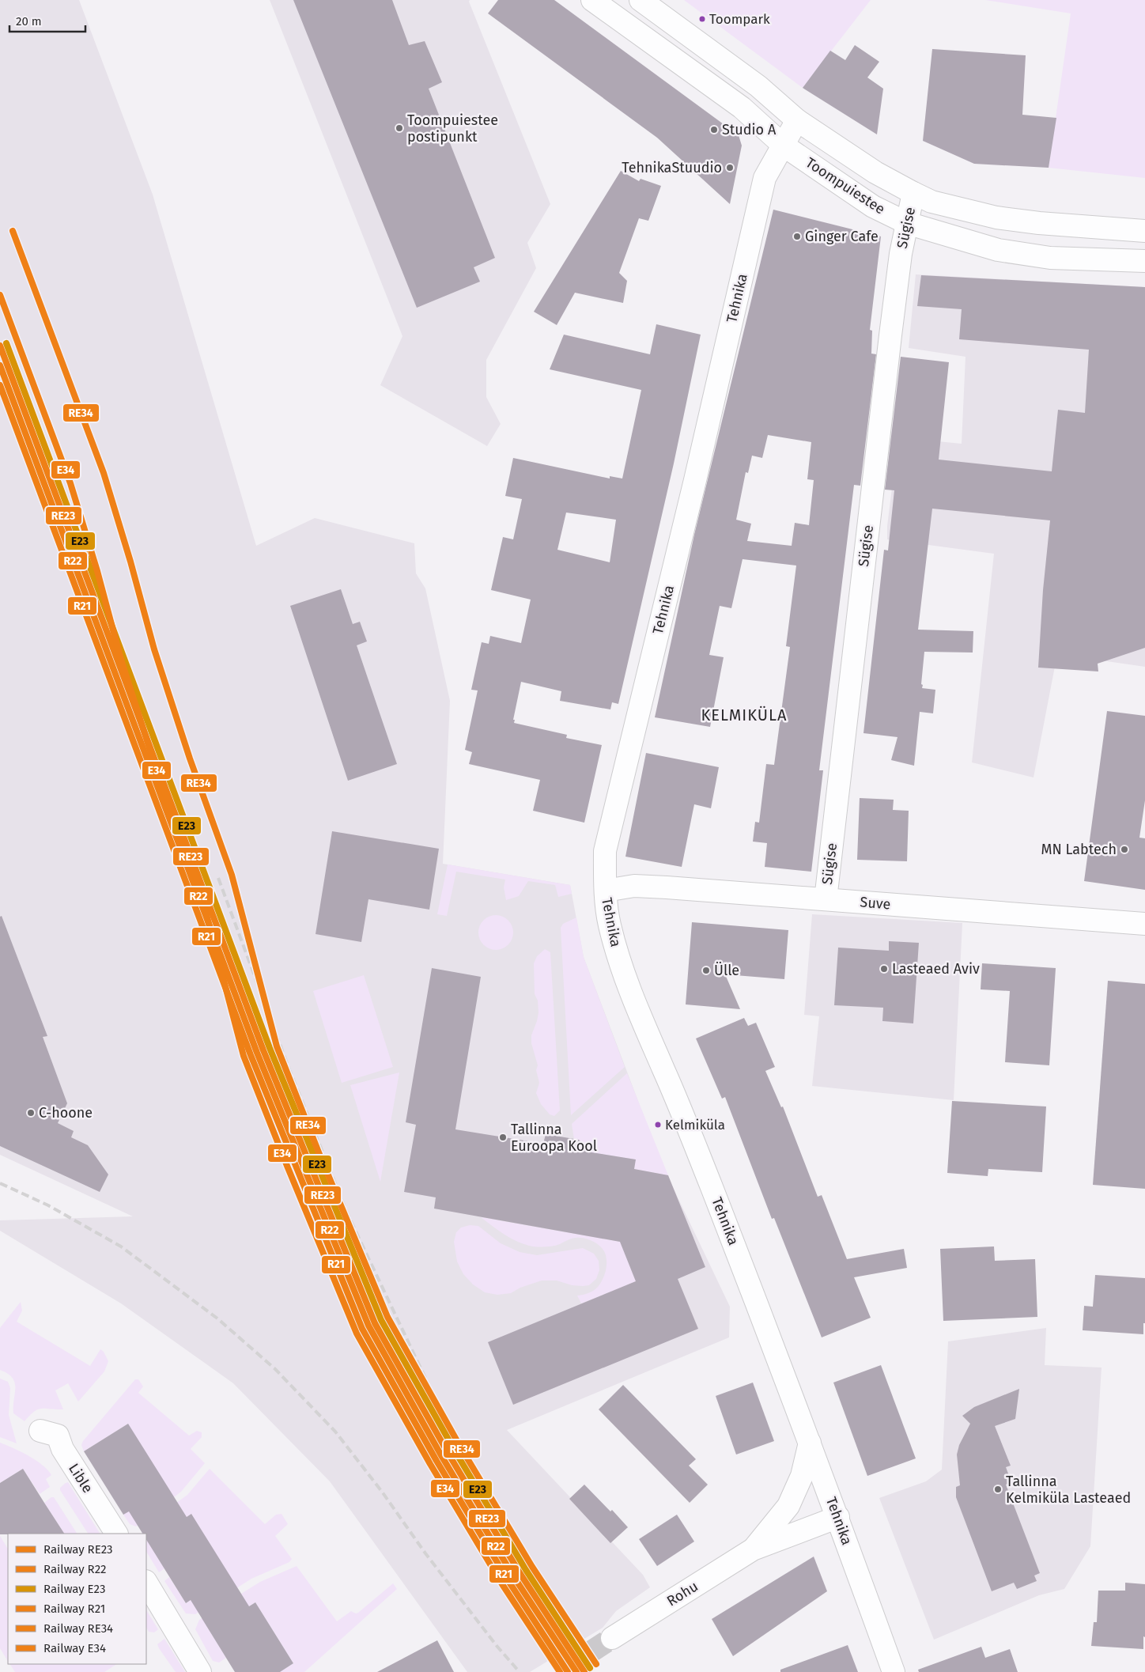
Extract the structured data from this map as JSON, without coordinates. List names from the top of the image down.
{
  "streets": {
    "street": [
      "Toompuiestee",
      "Sügise",
      "Tehnika",
      "Suve",
      "Lible",
      "Rohu"
    ]
  },
  "crossings": [
    ["Toompuiestee", "Sügise"],
    ["Toompuiestee", "Tehnika"],
    ["Sügise", "Suve"],
    ["Tehnika", "Suve"],
    ["Tehnika", "Rohu"]
  ],
  "districts": ["KELMIKÜLA"],
  "places": [
    "Toompark",
    "Toompuiestee postipunkt",
    "Studio A",
    "TehnikaStuudio",
    "Ginger Cafe",
    "MN Labtech",
    "Lasteaed Aviv",
    "Ülle",
    "C-hoone",
    "Kelmiküla",
    "Tallinna Euroopa Kool",
    "Tallinna Kelmiküla Lasteaed"
  ],
  "lines": [
    "rail line RE34",
    "rail line E34",
    "rail line E23",
    "rail line RE23",
    "rail line R22",
    "rail line R21"
  ],
  "legend": [
    "Railway RE23",
    "Railway R22",
    "Railway E23",
    "Railway R21",
    "Railway RE34",
    "Railway E34"
  ],
  "scale_bar": "20 m"
}
